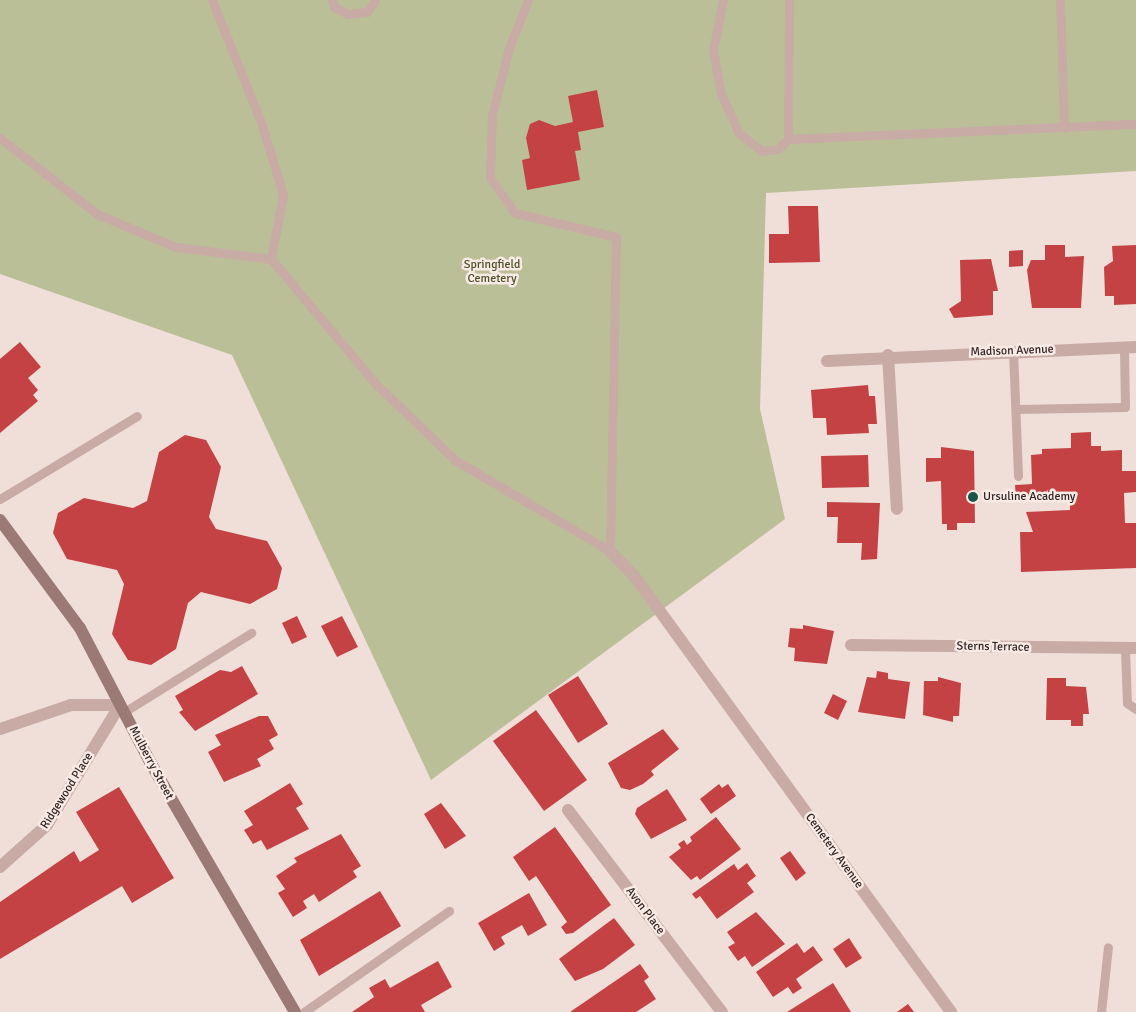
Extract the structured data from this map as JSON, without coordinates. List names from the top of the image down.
{
  "streets": {
    "street": [
      "Madison Avenue",
      "Sterns Terrace",
      "Mulberry Street",
      "Ridgewood Place",
      "Cemetery Avenue",
      "Avon Place"
    ]
  },
  "crossings": [
    ["Mulberry Street", "Ridgewood Place"]
  ],
  "parks": ["Springfield Cemetery"],
  "places": ["Ursuline Academy"]
}
